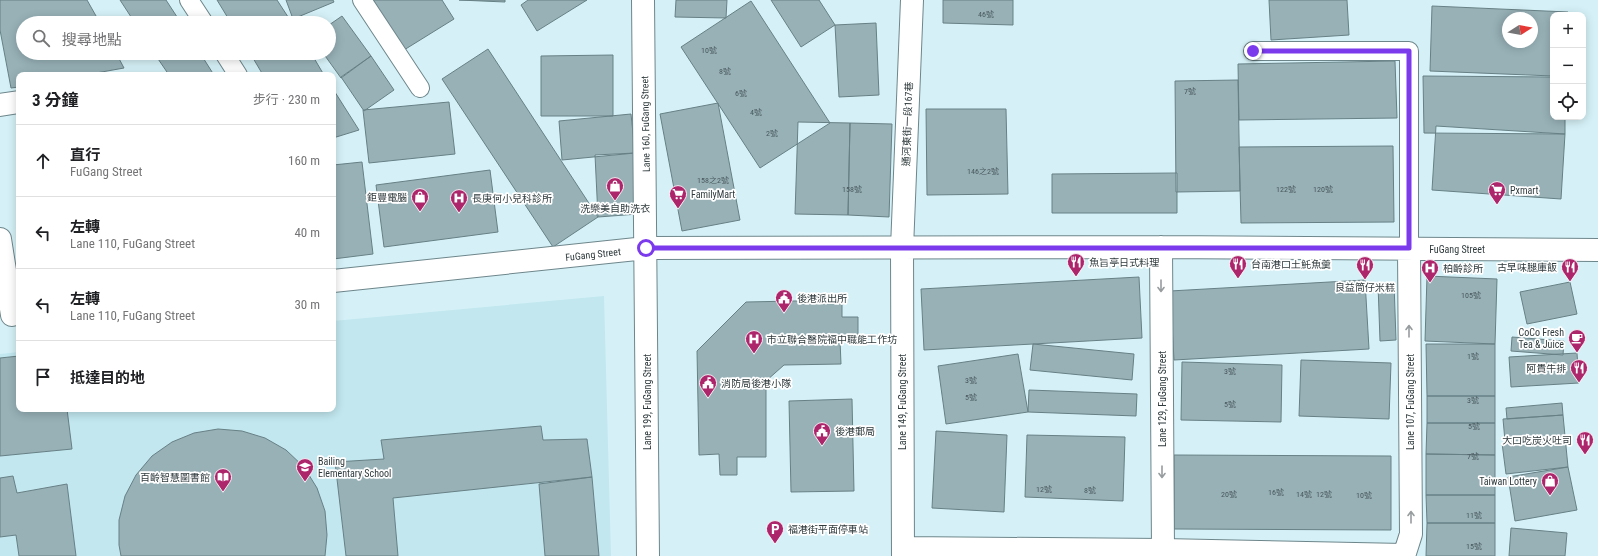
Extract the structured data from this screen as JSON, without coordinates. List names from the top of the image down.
{
  "streets": {
    "street": [
      "Lane 160, FuGang Street",
      "通河東街一段167巷",
      "FuGang Street",
      "Lane 129, FuGang Street",
      "Lane 199, FuGang Street",
      "Lane 149, FuGang Street",
      "Lane 107, FuGang Street"
    ]
  },
  "crossings": [
    ["Lane 160, FuGang Street", "FuGang Street"],
    ["Lane 160, FuGang Street", "Lane 199, FuGang Street"],
    ["通河東街一段167巷", "FuGang Street"],
    ["通河東街一段167巷", "Lane 149, FuGang Street"],
    ["FuGang Street", "Lane 129, FuGang Street"],
    ["FuGang Street", "Lane 199, FuGang Street"],
    ["FuGang Street", "Lane 149, FuGang Street"],
    ["FuGang Street", "Lane 107, FuGang Street"],
    ["Lane 129, FuGang Street", "Lane 107, FuGang Street"],
    ["Lane 149, FuGang Street", "Lane 107, FuGang Street"]
  ],
  "one_way": ["Lane 129, FuGang Street", "Lane 107, FuGang Street"],
  "places": {
    "shop": ["洗樂美自助洗衣", "鉅豐電腦", "Taiwan Lottery"],
    "supermarket": ["Pxmart", "FamilyMart"],
    "hospital": ["長庚何小兒科診所", "柏齡診所", "市立聯合醫院福中職能工作坊"],
    "restaurant": [
      "魚旨亭日式料理",
      "台南港口土魠魚羹",
      "良益筒仔米糕",
      "古早味腿庫飯",
      "阿貴牛排",
      "大口吃炭火吐司"
    ],
    "public building": ["後港派出所", "消防局後港小隊", "後港郵局"],
    "cafe": ["CoCo Fresh Tea & Juice"],
    "school or university": ["Bailing Elementary School"],
    "library": ["百齡智慧圖書館"],
    "parking": ["福港街平面停車站"]
  },
  "house_numbers": [
    "46號",
    "10號",
    "8號",
    "7號",
    "6號",
    "4號",
    "2號",
    "146之2號",
    "158之2號",
    "158號",
    "122號",
    "120號",
    "105號",
    "1號",
    "3號",
    "3號",
    "5號",
    "3號",
    "5號",
    "5號",
    "7號",
    "12號",
    "8號",
    "16號",
    "20號",
    "14號",
    "12號",
    "10號",
    "11號",
    "15號"
  ],
  "north": "right",
  "page": {
    "map_buttons": ["+", "−"],
    "search": "搜尋地點",
    "heading": ["3 分鐘", "步行 · 230 m"],
    "list": [
      ["直行", "FuGang Street", "160 m"],
      ["左轉", "Lane 110, FuGang Street", "40 m"],
      ["左轉", "Lane 110, FuGang Street", "30 m"],
      "抵達目的地"
    ]
  }
}
